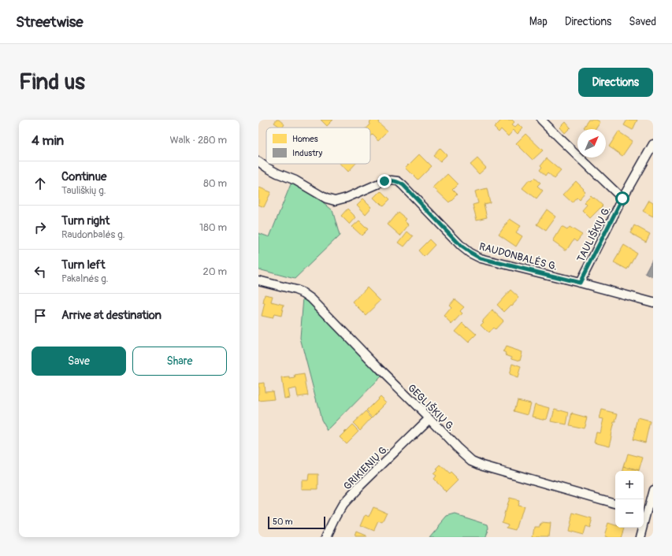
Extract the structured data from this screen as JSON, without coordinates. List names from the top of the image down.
{
  "streets": {
    "street": [
      "TAULIŠKIŲ G.",
      "RAUDONBALĖS G.",
      "GEGLIŠKIŲ G.",
      "GRIKIENIŲ G."
    ]
  },
  "crossings": [
    ["TAULIŠKIŲ G.", "RAUDONBALĖS G."],
    ["GEGLIŠKIŲ G.", "GRIKIENIŲ G."]
  ],
  "legend": ["Homes", "Industry"],
  "scale_bar": "50 m",
  "north": "top right",
  "page": {
    "header": "Streetwise",
    "nav": ["Map", "Directions", "Saved"],
    "buttons": [
      "Directions",
      ["Save", "Share"]
    ],
    "title": "Find us",
    "heading": ["4 min", "Walk · 280 m"],
    "list": [
      ["Continue", "Tauliškių g.", "80 m"],
      ["Turn right", "Raudonbalės g.", "180 m"],
      ["Turn left", "Pakalnės g.", "20 m"],
      "Arrive at destination"
    ],
    "map_buttons": ["+", "−"],
    "scale": "50 m"
  }
}
